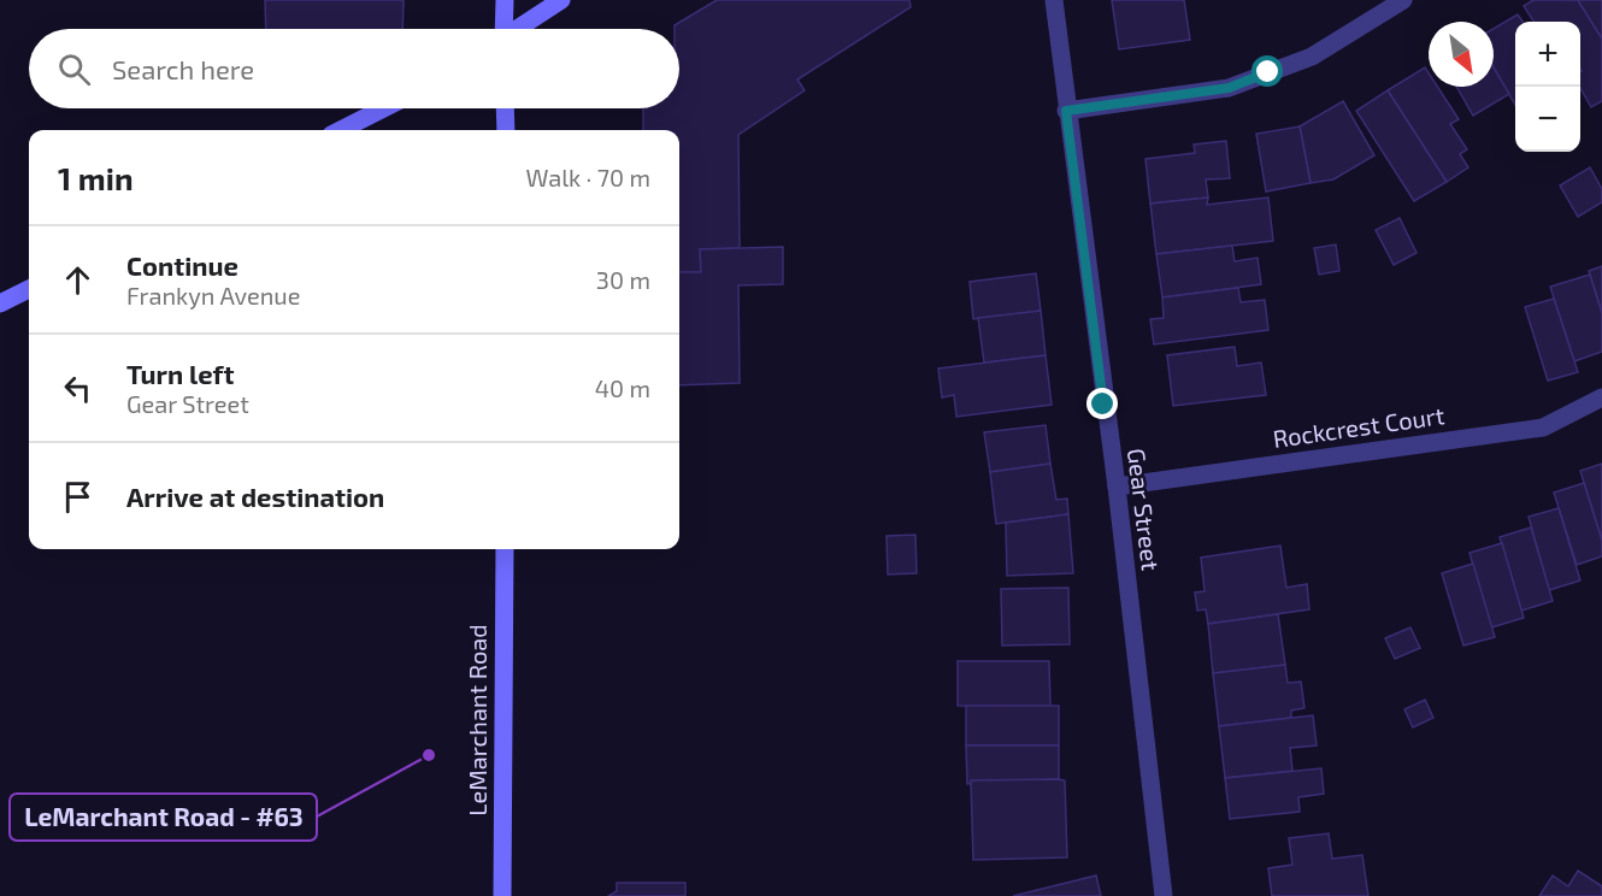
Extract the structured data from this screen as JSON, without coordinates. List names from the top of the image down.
{
  "streets": {
    "main road": ["LeMarchant Road"],
    "street": ["Rockcrest Court", "Gear Street"]
  },
  "crossings": [
    ["Rockcrest Court", "Gear Street"]
  ],
  "places": ["LeMarchant Road - #63"],
  "north": "bottom right",
  "page": {
    "map_buttons": ["+", "−"],
    "search": "Search here",
    "heading": ["1 min", "Walk · 70 m"],
    "list": [
      ["Continue", "Frankyn Avenue", "30 m"],
      ["Turn left", "Gear Street", "40 m"],
      "Arrive at destination"
    ]
  }
}
